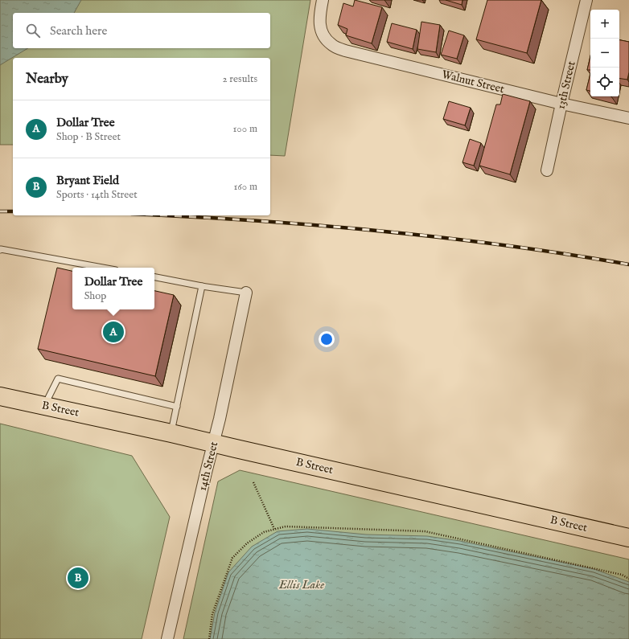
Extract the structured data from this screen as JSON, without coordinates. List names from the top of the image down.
{
  "streets": {
    "highway": ["B Street"],
    "street": ["Walnut Street", "13th Street", "14th Street"]
  },
  "crossings": [
    ["Walnut Street", "13th Street"],
    ["B Street", "14th Street"]
  ],
  "water": ["Ellis Lake"],
  "page": {
    "map_buttons": ["+", "−"],
    "search": "Search here",
    "heading": ["Nearby", "2 results"],
    "list": [
      {
        "mark": "A",
        "name": "Dollar Tree",
        "note": "Shop · B Street",
        "value": "100 m"
      },
      {
        "mark": "B",
        "name": "Bryant Field",
        "note": "Sports · 14th Street",
        "value": "160 m"
      }
    ],
    "popup": ["Dollar Tree", "Shop"],
    "pins": ["A", "B"]
  }
}
